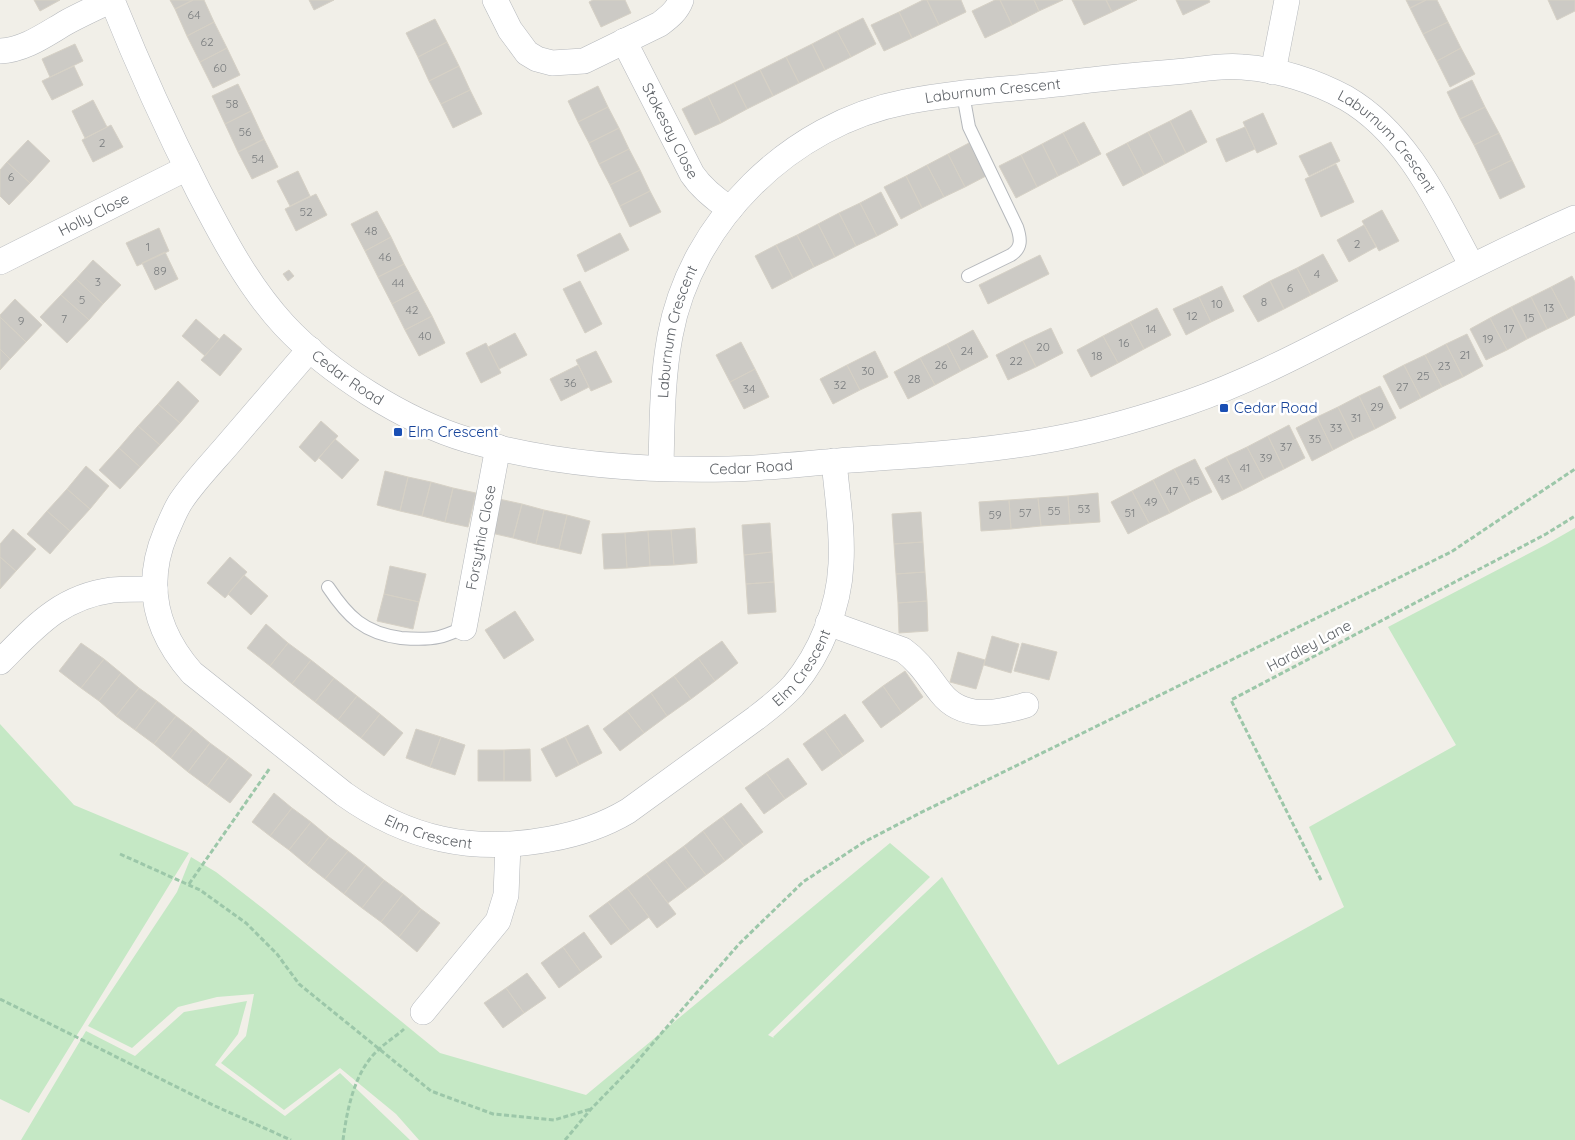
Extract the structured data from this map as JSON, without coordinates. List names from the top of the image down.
{
  "streets": {
    "street": [
      "Laburnum Crescent",
      "Stokesay Close",
      "Holly Close",
      "Cedar Road",
      "Forsythia Close",
      "Elm Crescent"
    ],
    "path": ["Hardley Lane"]
  },
  "crossings": [
    ["Laburnum Crescent", "Stokesay Close"],
    ["Laburnum Crescent", "Cedar Road"],
    ["Holly Close", "Cedar Road"],
    ["Cedar Road", "Forsythia Close"],
    ["Cedar Road", "Elm Crescent"]
  ],
  "places": {
    "transit": ["Cedar Road", "Elm Crescent"]
  },
  "house_numbers": [
    "64",
    "62",
    "60",
    "58",
    "56",
    "2",
    "54",
    "6",
    "52",
    "48",
    "2",
    "1",
    "46",
    "89",
    "4",
    "3",
    "44",
    "6",
    "5",
    "8",
    "10",
    "13",
    "42",
    "12",
    "15",
    "7",
    "9",
    "14",
    "17",
    "40",
    "19",
    "16",
    "20",
    "24",
    "21",
    "18",
    "22",
    "26",
    "23",
    "30",
    "25",
    "28",
    "36",
    "32",
    "27",
    "34",
    "29",
    "31",
    "33",
    "35",
    "37",
    "39",
    "41",
    "43",
    "45",
    "47",
    "49",
    "53",
    "55",
    "57",
    "51",
    "59"
  ]
}
